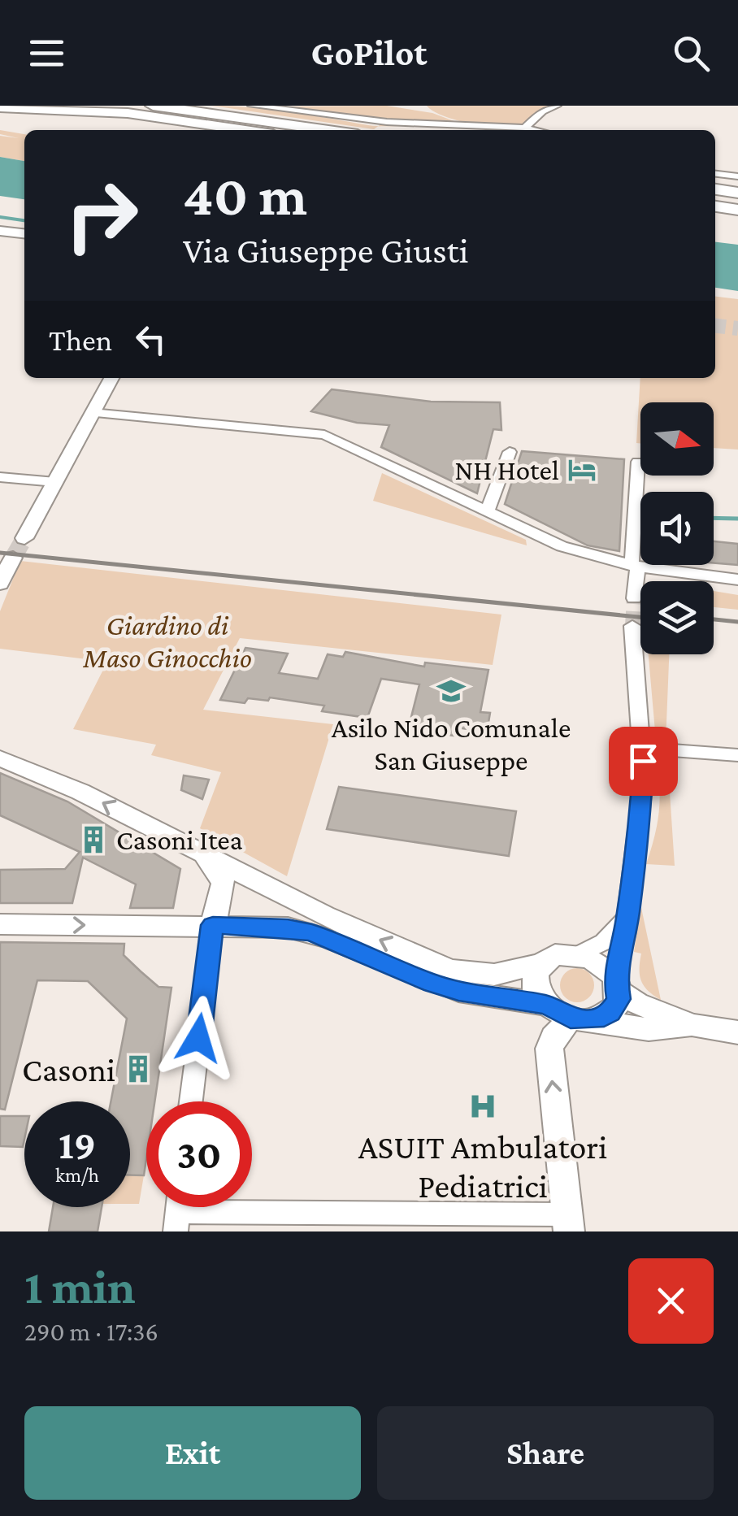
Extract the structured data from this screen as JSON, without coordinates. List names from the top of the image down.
{
  "parks": ["Giardino di Maso Ginocchio"],
  "places": {
    "hotel": ["NH Hotel"],
    "school or university": ["Asilo Nido Comunale San Giuseppe"],
    "building": ["Casoni Itea", "Casoni"],
    "hospital": ["ASUIT Ambulatori Pediatrici"]
  },
  "north": "right",
  "page": {
    "header": "GoPilot",
    "turn": ["40 m", "Via Giuseppe Giusti"],
    "then": "Then",
    "speed": "19 km/h",
    "limit": "30",
    "heading": ["1 min", "290 m · 17:36"],
    "buttons": ["Exit", "Share"]
  }
}
